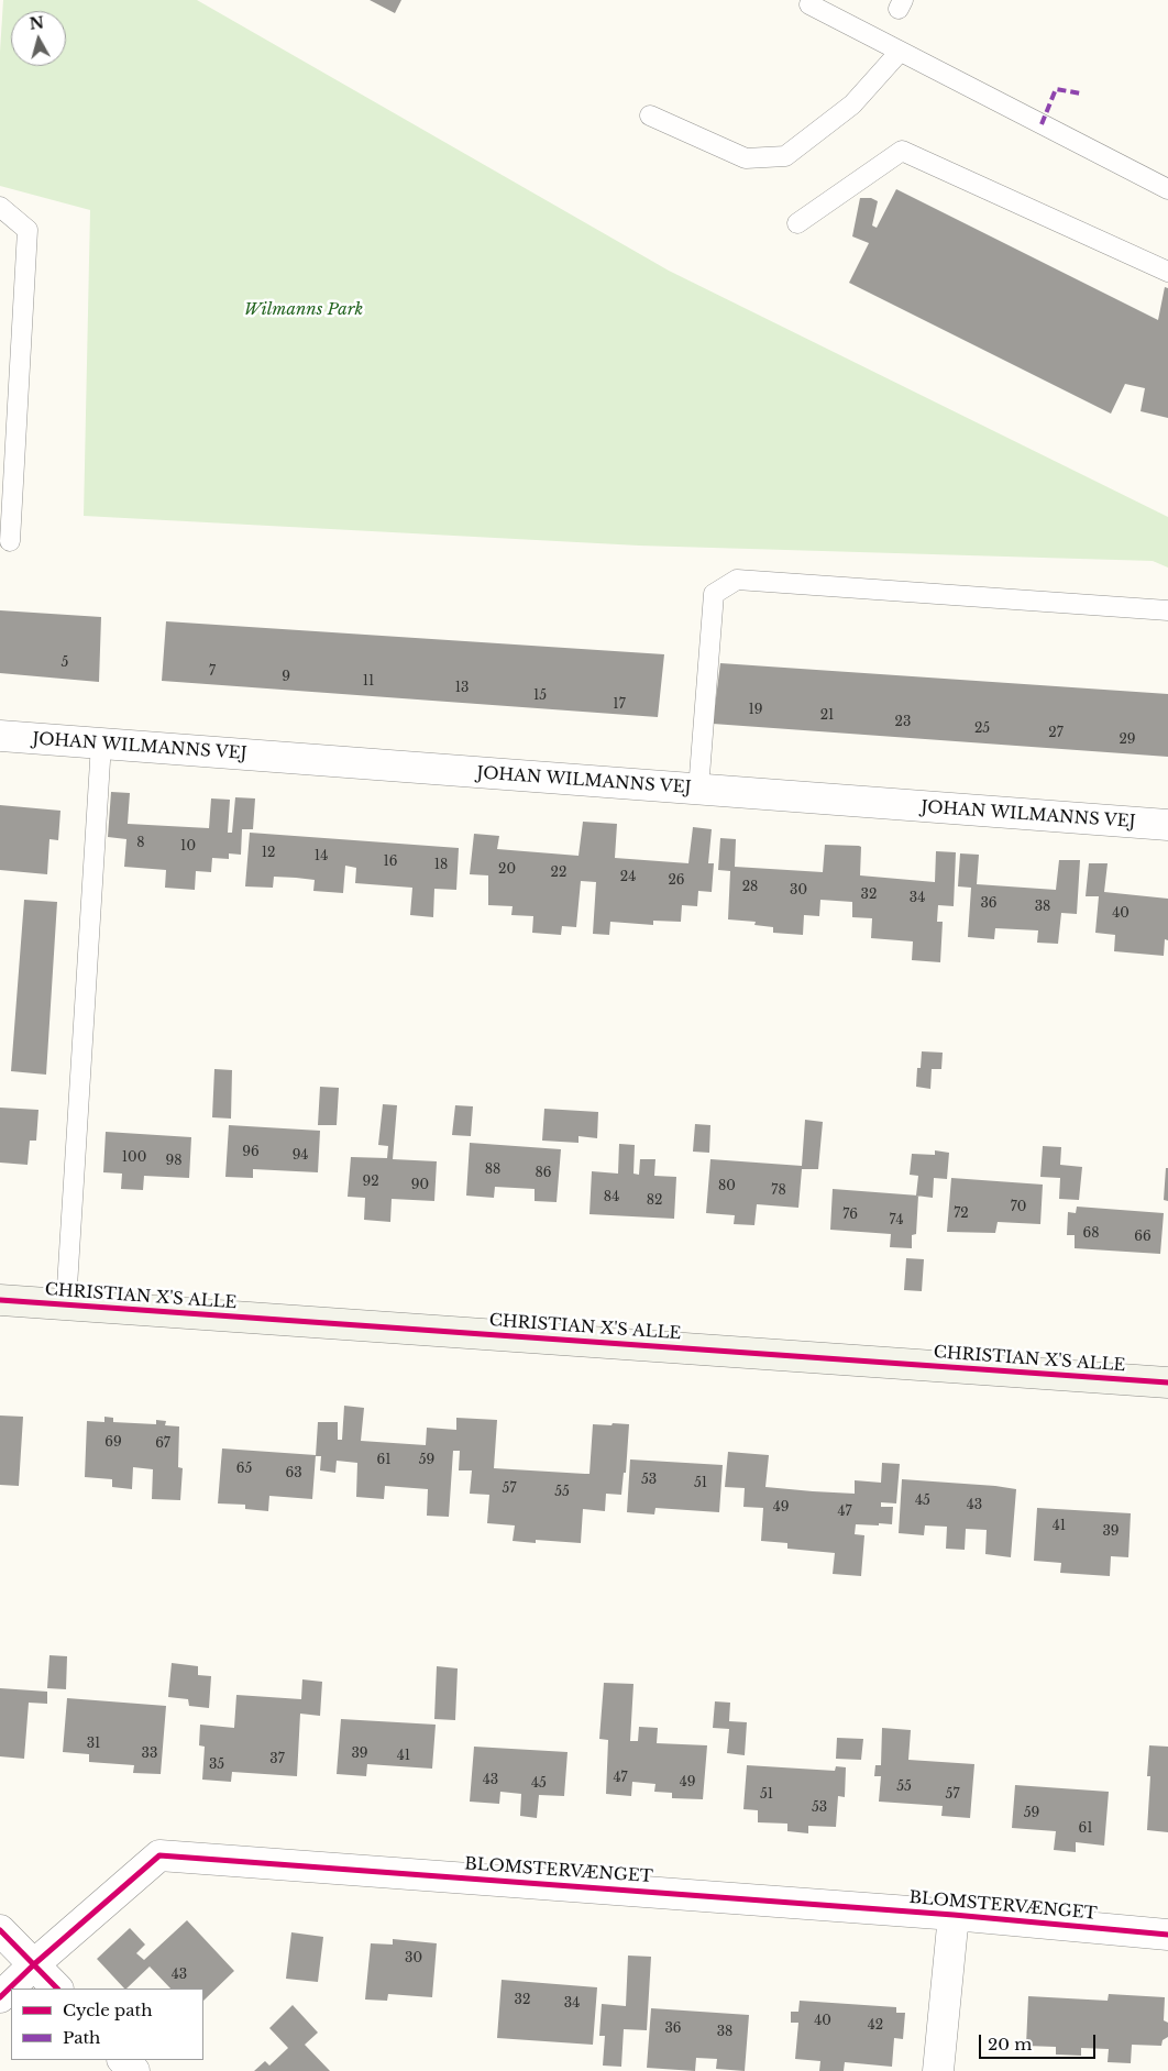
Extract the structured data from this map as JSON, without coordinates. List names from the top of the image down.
{
  "streets": {
    "street": ["JOHAN WILMANNS VEJ", "CHRISTIAN X'S ALLE", "BLOMSTERVÆNGET"]
  },
  "parks": ["Wilmanns Park"],
  "house_numbers": [
    "5",
    "7",
    "9",
    "11",
    "13",
    "15",
    "17",
    "19",
    "21",
    "23",
    "25",
    "27",
    "29",
    "8",
    "10",
    "12",
    "14",
    "16",
    "18",
    "20",
    "22",
    "24",
    "26",
    "28",
    "30",
    "32",
    "34",
    "36",
    "38",
    "40",
    "96",
    "94",
    "100",
    "98",
    "88",
    "86",
    "92",
    "90",
    "80",
    "78",
    "84",
    "82",
    "70",
    "72",
    "76",
    "74",
    "68",
    "66",
    "69",
    "67",
    "61",
    "59",
    "65",
    "63",
    "53",
    "51",
    "57",
    "55",
    "45",
    "43",
    "49",
    "47",
    "41",
    "39",
    "31",
    "33",
    "39",
    "41",
    "37",
    "35",
    "47",
    "43",
    "49",
    "45",
    "55",
    "51",
    "57",
    "53",
    "59",
    "61",
    "30",
    "43",
    "32",
    "34",
    "40",
    "42",
    "36",
    "38"
  ],
  "legend": ["Cycle path", "Path"],
  "scale_bar": "20 m",
  "north": "top"
}
